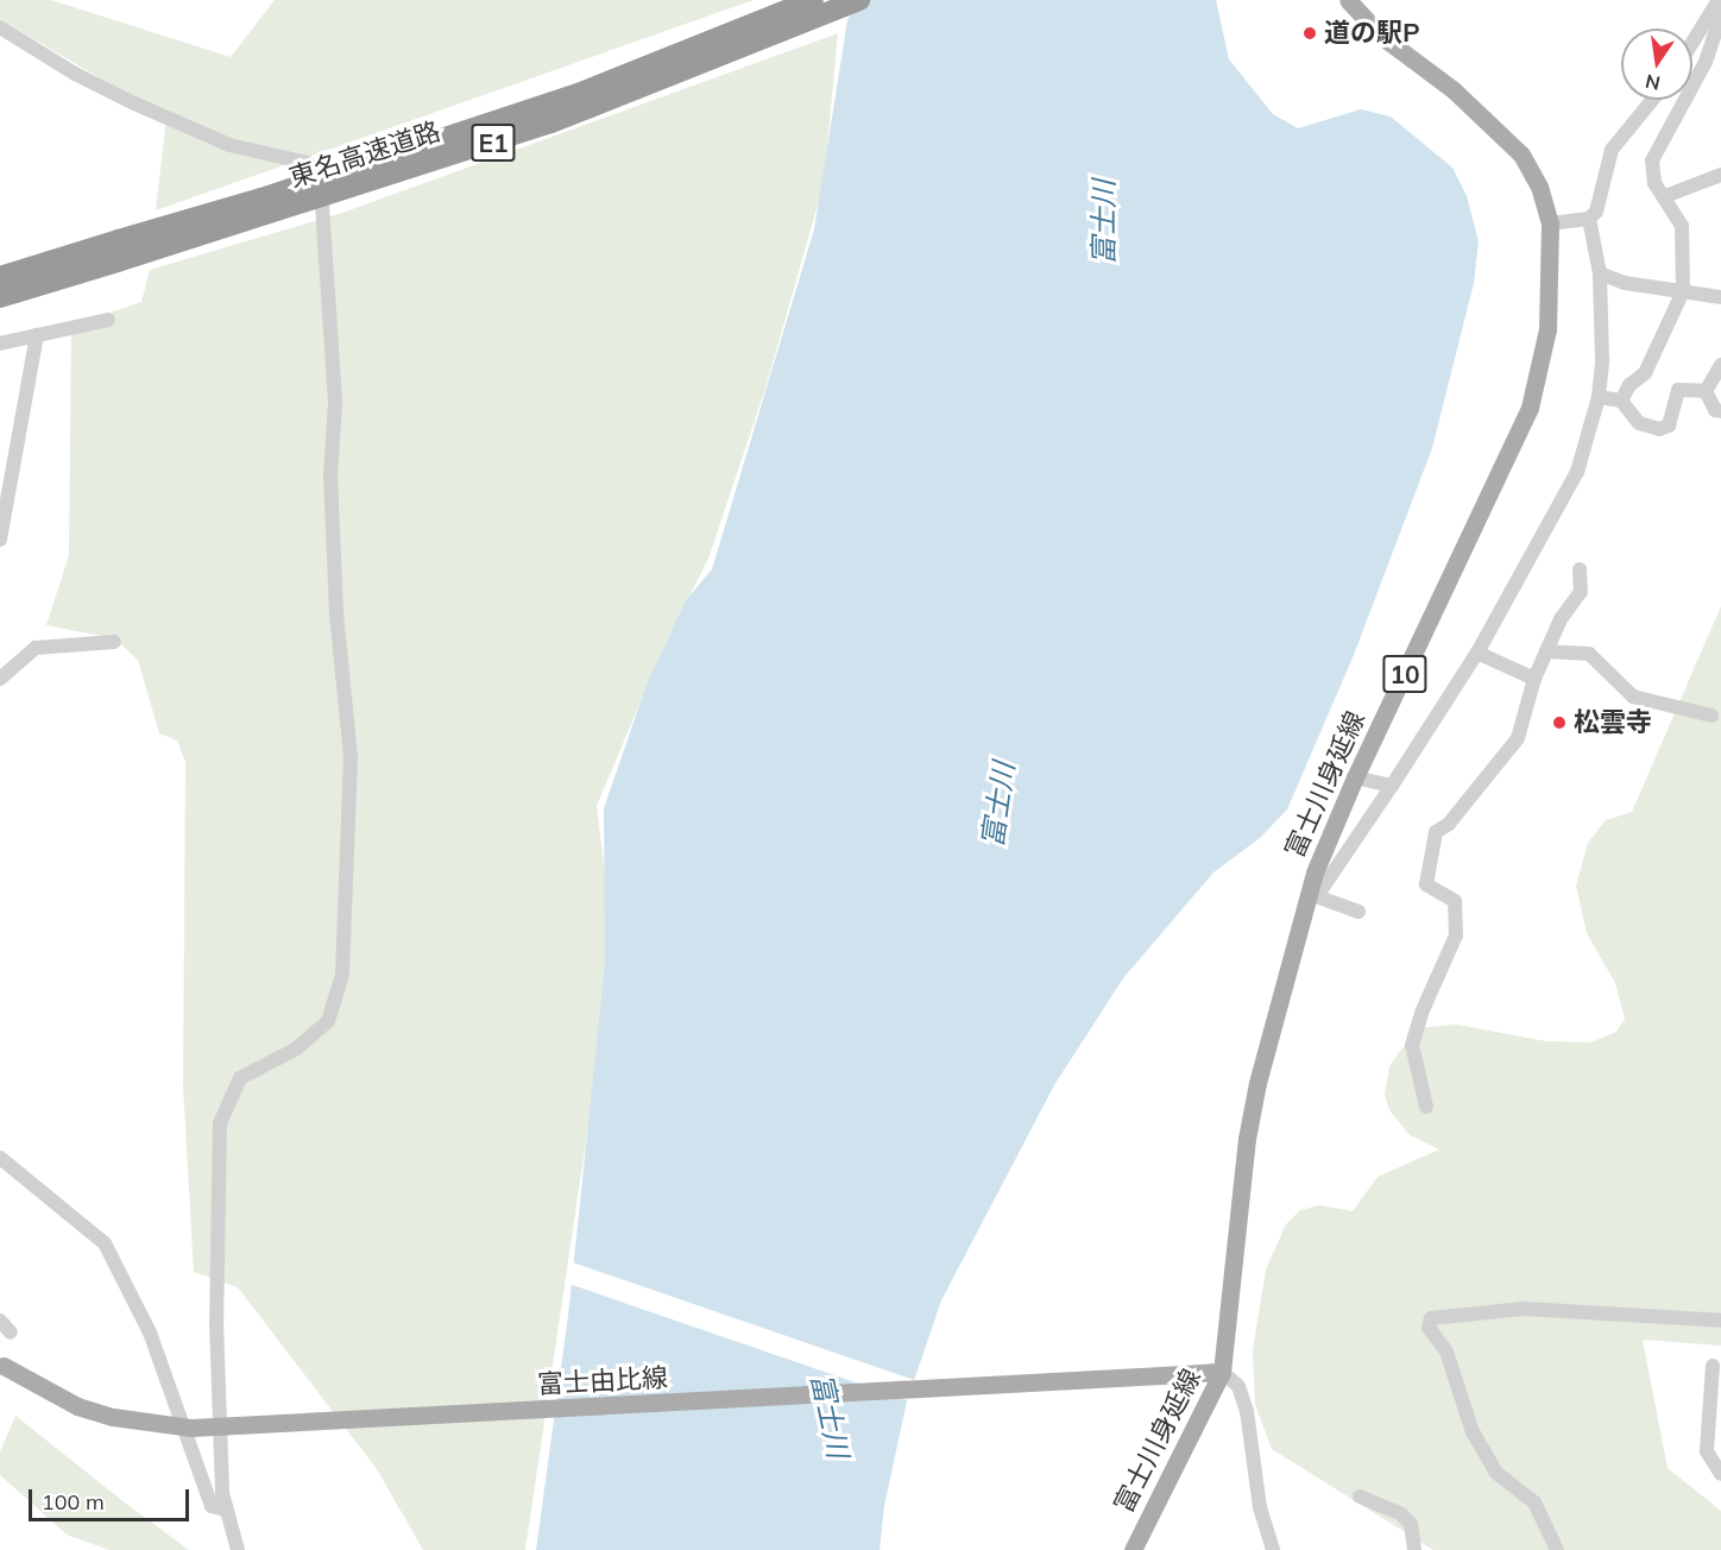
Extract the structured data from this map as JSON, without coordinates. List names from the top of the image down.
{
  "streets": {
    "highway": ["E1", "東名高速道路"],
    "main road": ["10", "富士川身延線", "富士由比線"]
  },
  "crossings": [
    ["富士川身延線", "富士由比線"]
  ],
  "water": ["富士川"],
  "places": ["道の駅P", "松雲寺"],
  "scale_bar": "100 m",
  "north": "bottom"
}
